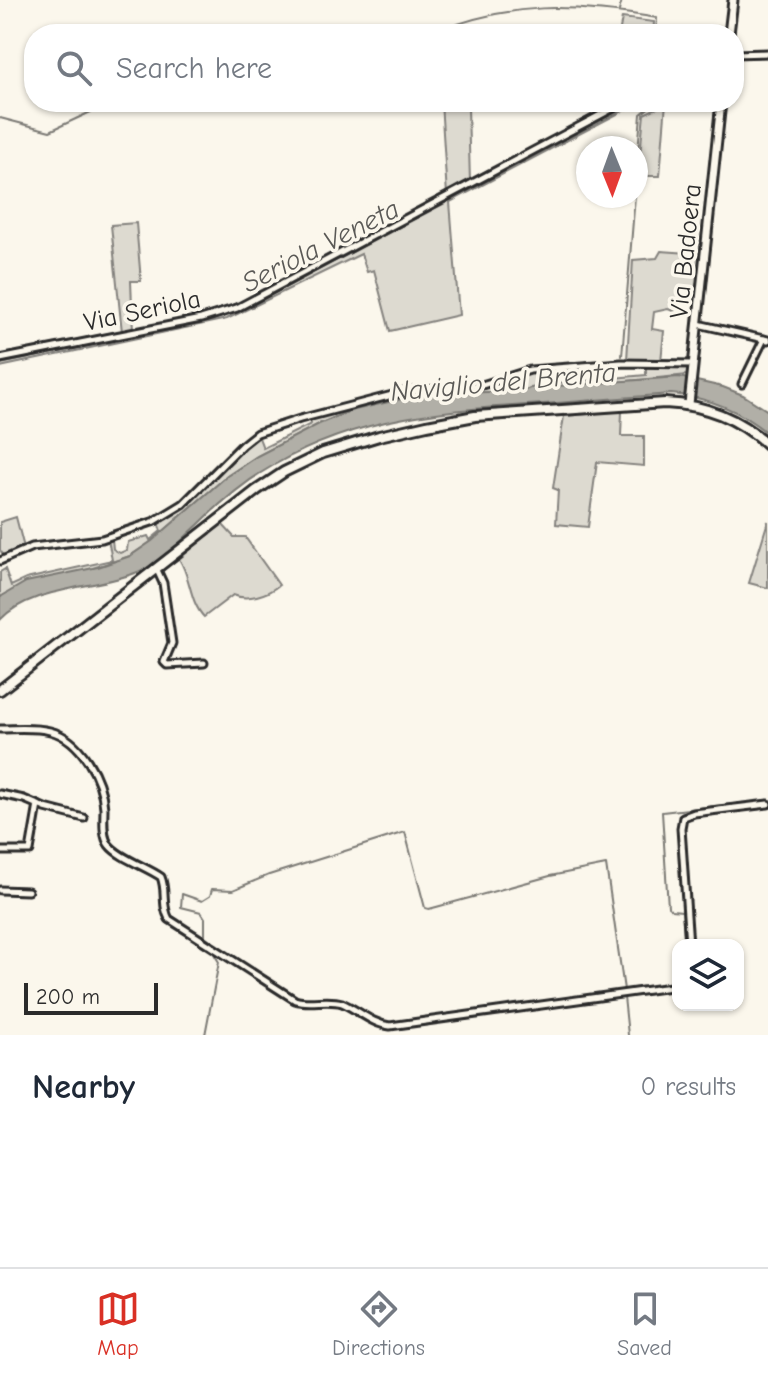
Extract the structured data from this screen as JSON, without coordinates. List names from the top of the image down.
{
  "streets": {
    "main road": ["Via Badoera"],
    "street": ["Via Seriola"]
  },
  "water": ["Seriola Veneta", "Naviglio del Brenta"],
  "scale_bar": "200 m",
  "north": "bottom",
  "page": {
    "search": "Search here",
    "scale": "200 m",
    "heading": ["Nearby", "0 results"],
    "nav": ["Map", "Directions", "Saved"]
  }
}
